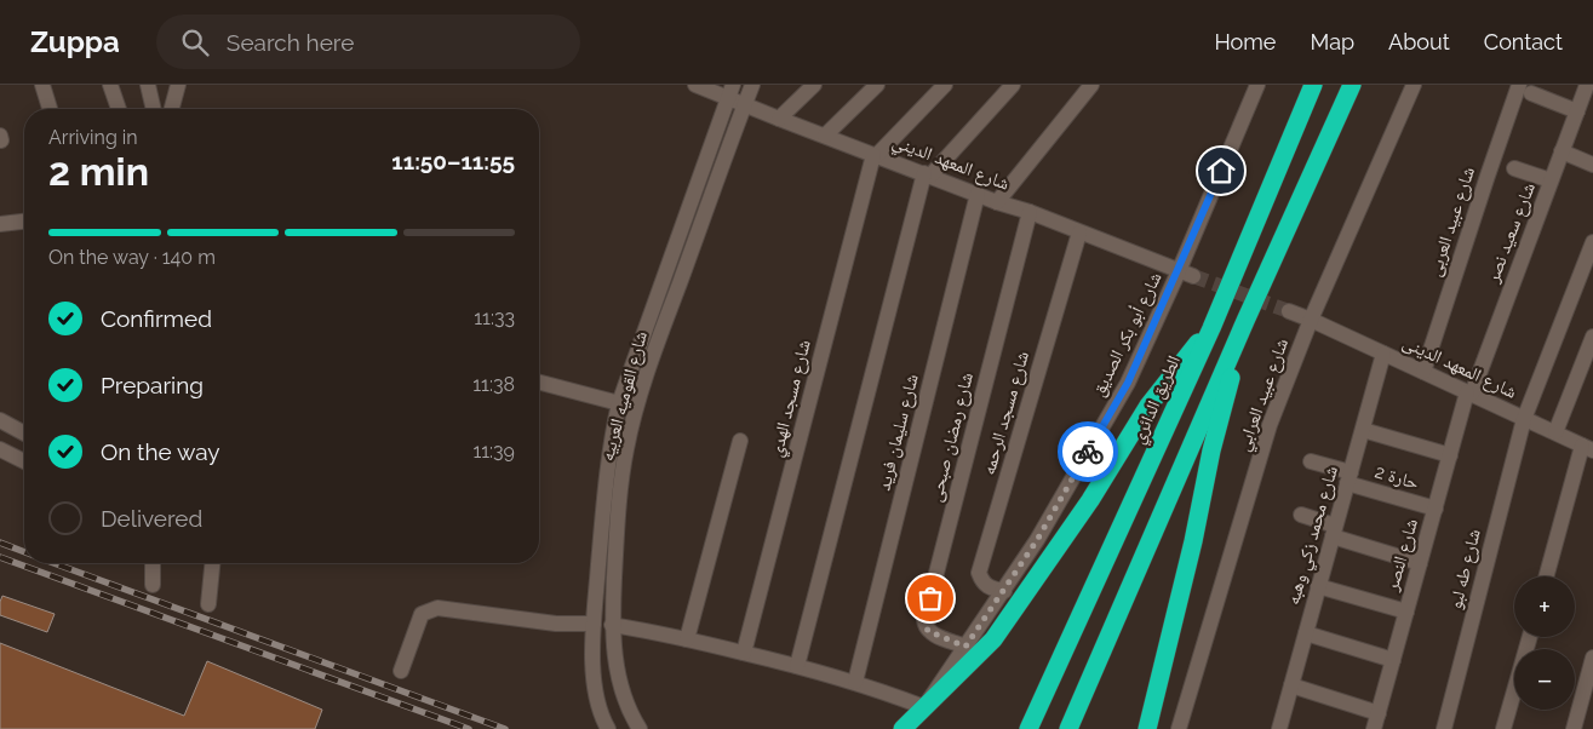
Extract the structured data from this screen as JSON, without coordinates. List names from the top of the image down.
{
  "streets": {
    "highway": ["الطريق الدائري"],
    "street": [
      "شارع المعهد الديني",
      "شارع عبيد العربى",
      "شارع سعيد نصر",
      "شارع أبو بكر الصديق",
      "شارع المعهد الدينى",
      "شارع عبيد العرابي",
      "شارع القوميه العربيه",
      "شارع مسجد الهدي",
      "شارع مسجد الرحمه",
      "شارع سليمان فريد",
      "شارع رمضان صبحى",
      "حارة 2",
      "شارع محمد زكي وهبه",
      "شارع النصر",
      "شارع طه لبو"
    ]
  },
  "crossings": [
    ["شارع المعهد الديني", "شارع أبو بكر الصديق"],
    ["شارع المعهد الديني", "شارع القوميه العربيه"],
    ["شارع المعهد الديني", "شارع مسجد الهدي"],
    ["شارع المعهد الديني", "شارع مسجد الرحمه"],
    ["شارع المعهد الديني", "شارع سليمان فريد"],
    ["شارع المعهد الديني", "شارع رمضان صبحى"],
    ["شارع عبيد العربى", "شارع المعهد الدينى"],
    ["شارع سعيد نصر", "شارع المعهد الدينى"],
    ["شارع سعيد نصر", "شارع النصر"],
    ["شارع أبو بكر الصديق", "شارع مسجد الرحمه"],
    ["شارع أبو بكر الصديق", "شارع رمضان صبحى"],
    ["شارع المعهد الدينى", "شارع عبيد العرابي"],
    ["شارع المعهد الدينى", "شارع محمد زكي وهبه"],
    ["شارع المعهد الدينى", "شارع النصر"],
    ["شارع المعهد الدينى", "شارع طه لبو"],
    ["حارة 2", "شارع محمد زكي وهبه"],
    ["حارة 2", "شارع النصر"]
  ],
  "page": {
    "header": "Zuppa",
    "search": "Search here",
    "nav": [
      "Home",
      "Map",
      "About",
      "Contact"
    ],
    "heading": ["2 min", "Arriving in", "11:50–11:55"],
    "bar": "On the way · 140 m",
    "list": [
      ["Confirmed", "11:33"],
      ["Preparing", "11:38"],
      ["On the way", "11:39"],
      "Delivered"
    ],
    "map_buttons": ["+", "−"]
  }
}
